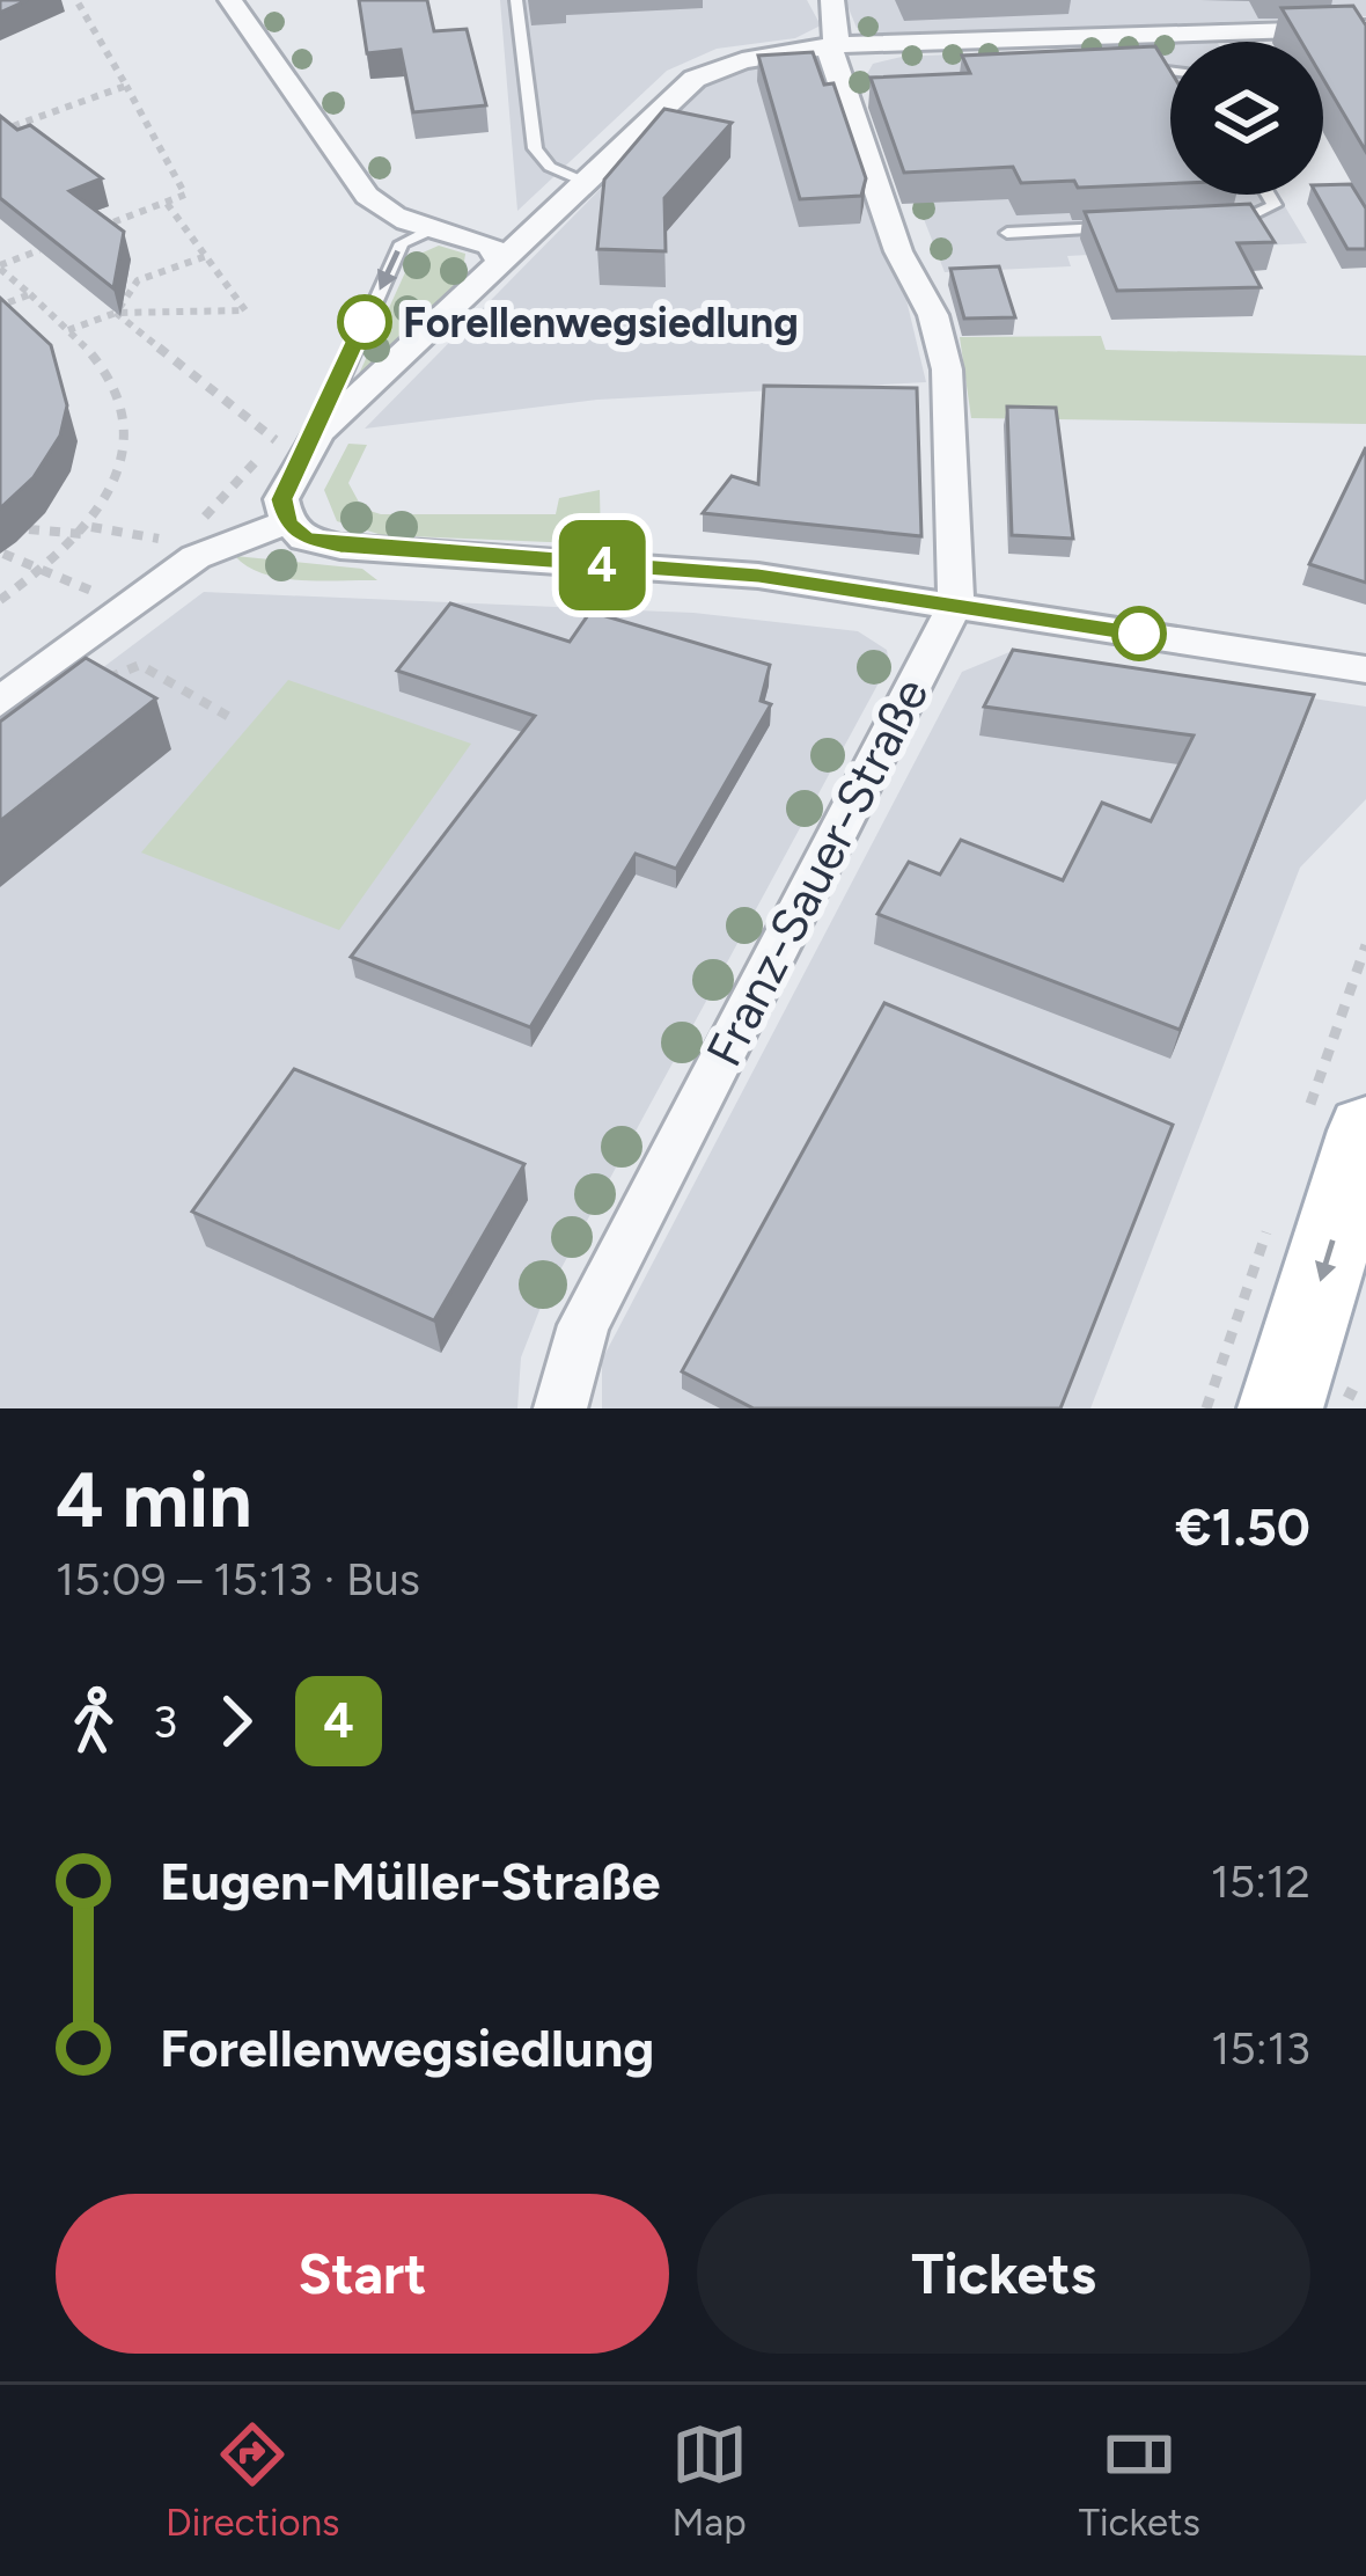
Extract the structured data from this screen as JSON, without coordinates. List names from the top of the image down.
{
  "streets": {
    "street": ["Franz-Sauer-Straße"]
  },
  "places": ["Forellenwegsiedlung"],
  "lines": ["bus line 4"],
  "page": {
    "on_map": "4",
    "heading": ["4 min", "15:09 – 15:13 · Bus", "€1.50"],
    "legs": ["3", "4"],
    "list": [
      {
        "name": "Eugen-Müller-Straße",
        "value": "15:12"
      },
      {
        "name": "Forellenwegsiedlung",
        "value": "15:13"
      }
    ],
    "buttons": ["Start", "Tickets"],
    "tabs": ["Directions", "Map", "Tickets"]
  }
}
